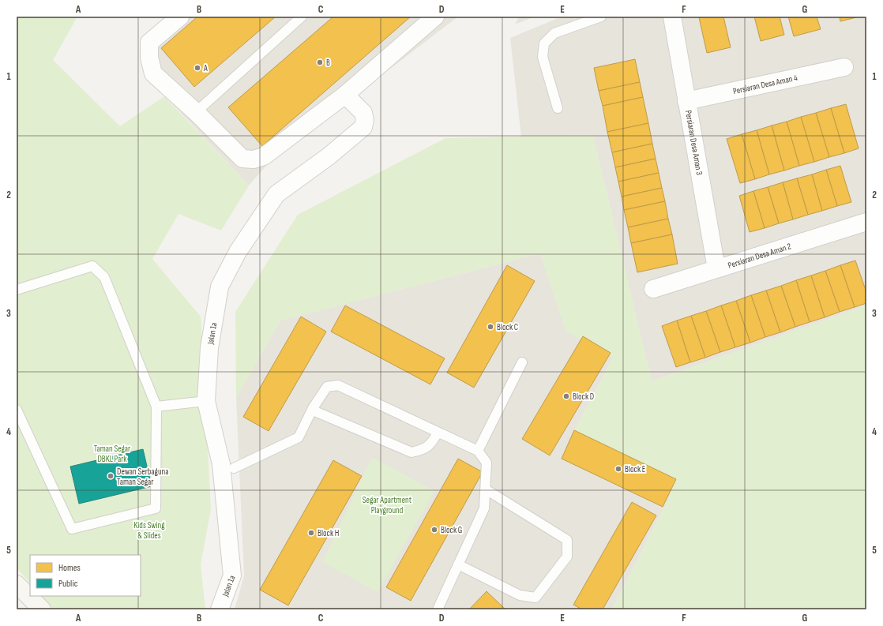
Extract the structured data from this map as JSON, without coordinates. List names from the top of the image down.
{
  "streets": {
    "street": [
      "Persiaran Desa Aman 4",
      "Persiaran Desa Aman 3",
      "Persiaran Desa Aman 2",
      "Jalan 1a"
    ]
  },
  "crossings": [
    ["Persiaran Desa Aman 4", "Persiaran Desa Aman 3"],
    ["Persiaran Desa Aman 3", "Persiaran Desa Aman 2"]
  ],
  "parks": ["Taman Segar DBKL Park", "Segar Apartment Playground", "Kids Swing & Slides"],
  "places": [
    "B",
    "A",
    "Block C",
    "Block D",
    "Block E",
    "Dewan Serbaguna Taman Segar",
    "Block G",
    "Block H"
  ],
  "legend": ["Homes", "Public"],
  "grid": {
    "columns": [
      "A",
      "B",
      "C",
      "D",
      "E",
      "F",
      "G"
    ],
    "rows": [
      "1",
      "2",
      "3",
      "4",
      "5"
    ]
  }
}
